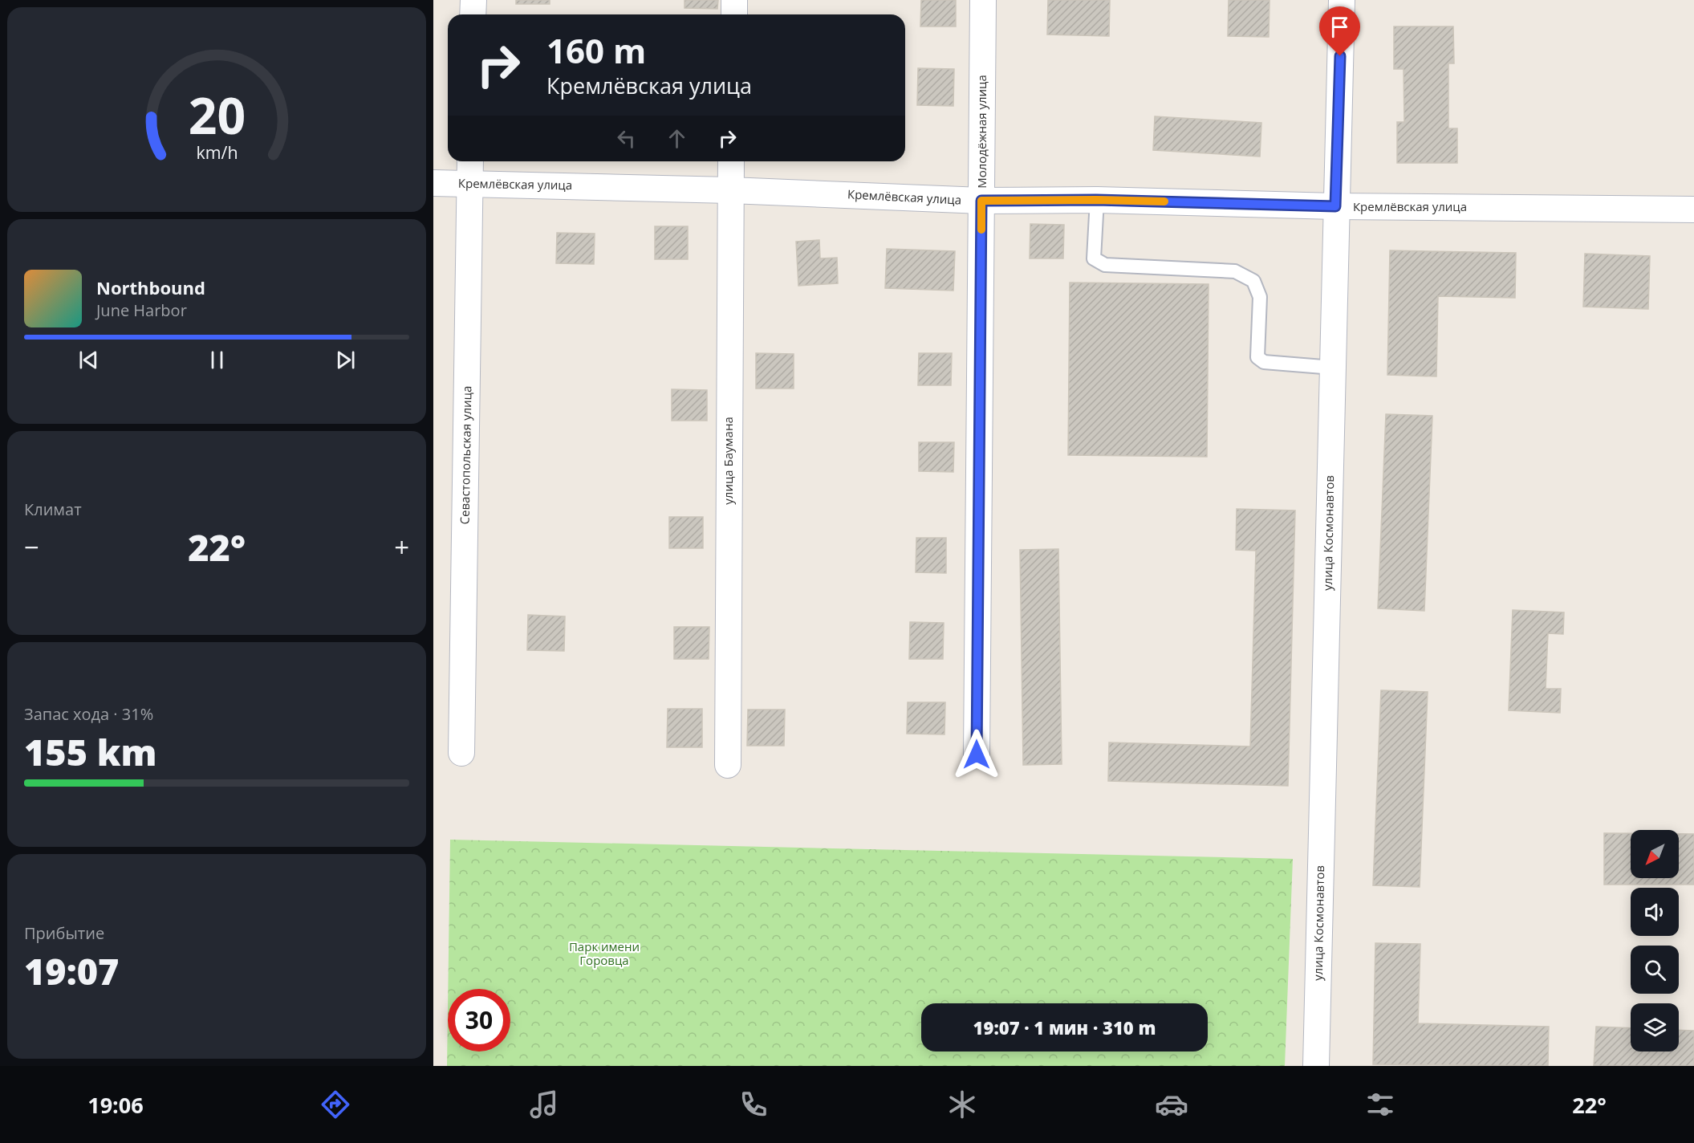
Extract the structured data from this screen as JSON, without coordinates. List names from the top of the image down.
{
  "streets": {
    "street": [
      "Молодёжная улица",
      "Кремлёвская улица",
      "Севастопольская улица",
      "улица Баумана",
      "улица Космонавтов"
    ]
  },
  "crossings": [
    ["Молодёжная улица", "Кремлёвская улица"],
    ["Кремлёвская улица", "Севастопольская улица"],
    ["Кремлёвская улица", "улица Баумана"],
    ["Кремлёвская улица", "улица Космонавтов"]
  ],
  "parks": ["Парк имени Горовца"],
  "north": "bottom left",
  "page": {
    "turn": ["160 m", "Кремлёвская улица"],
    "song": ["Northbound", "June Harbor"],
    "tile": [
      "Климат",
      ["Запас хода · 31%", "155 km"],
      ["Прибытие", "19:07"]
    ],
    "heat": ["−", "22°", "+"],
    "limit": "30",
    "trip": "19:07 · 1 мин · 310 m",
    "tabs": ["19:06", "22°"],
    "gauge": ["20", "km/h"]
  }
}
